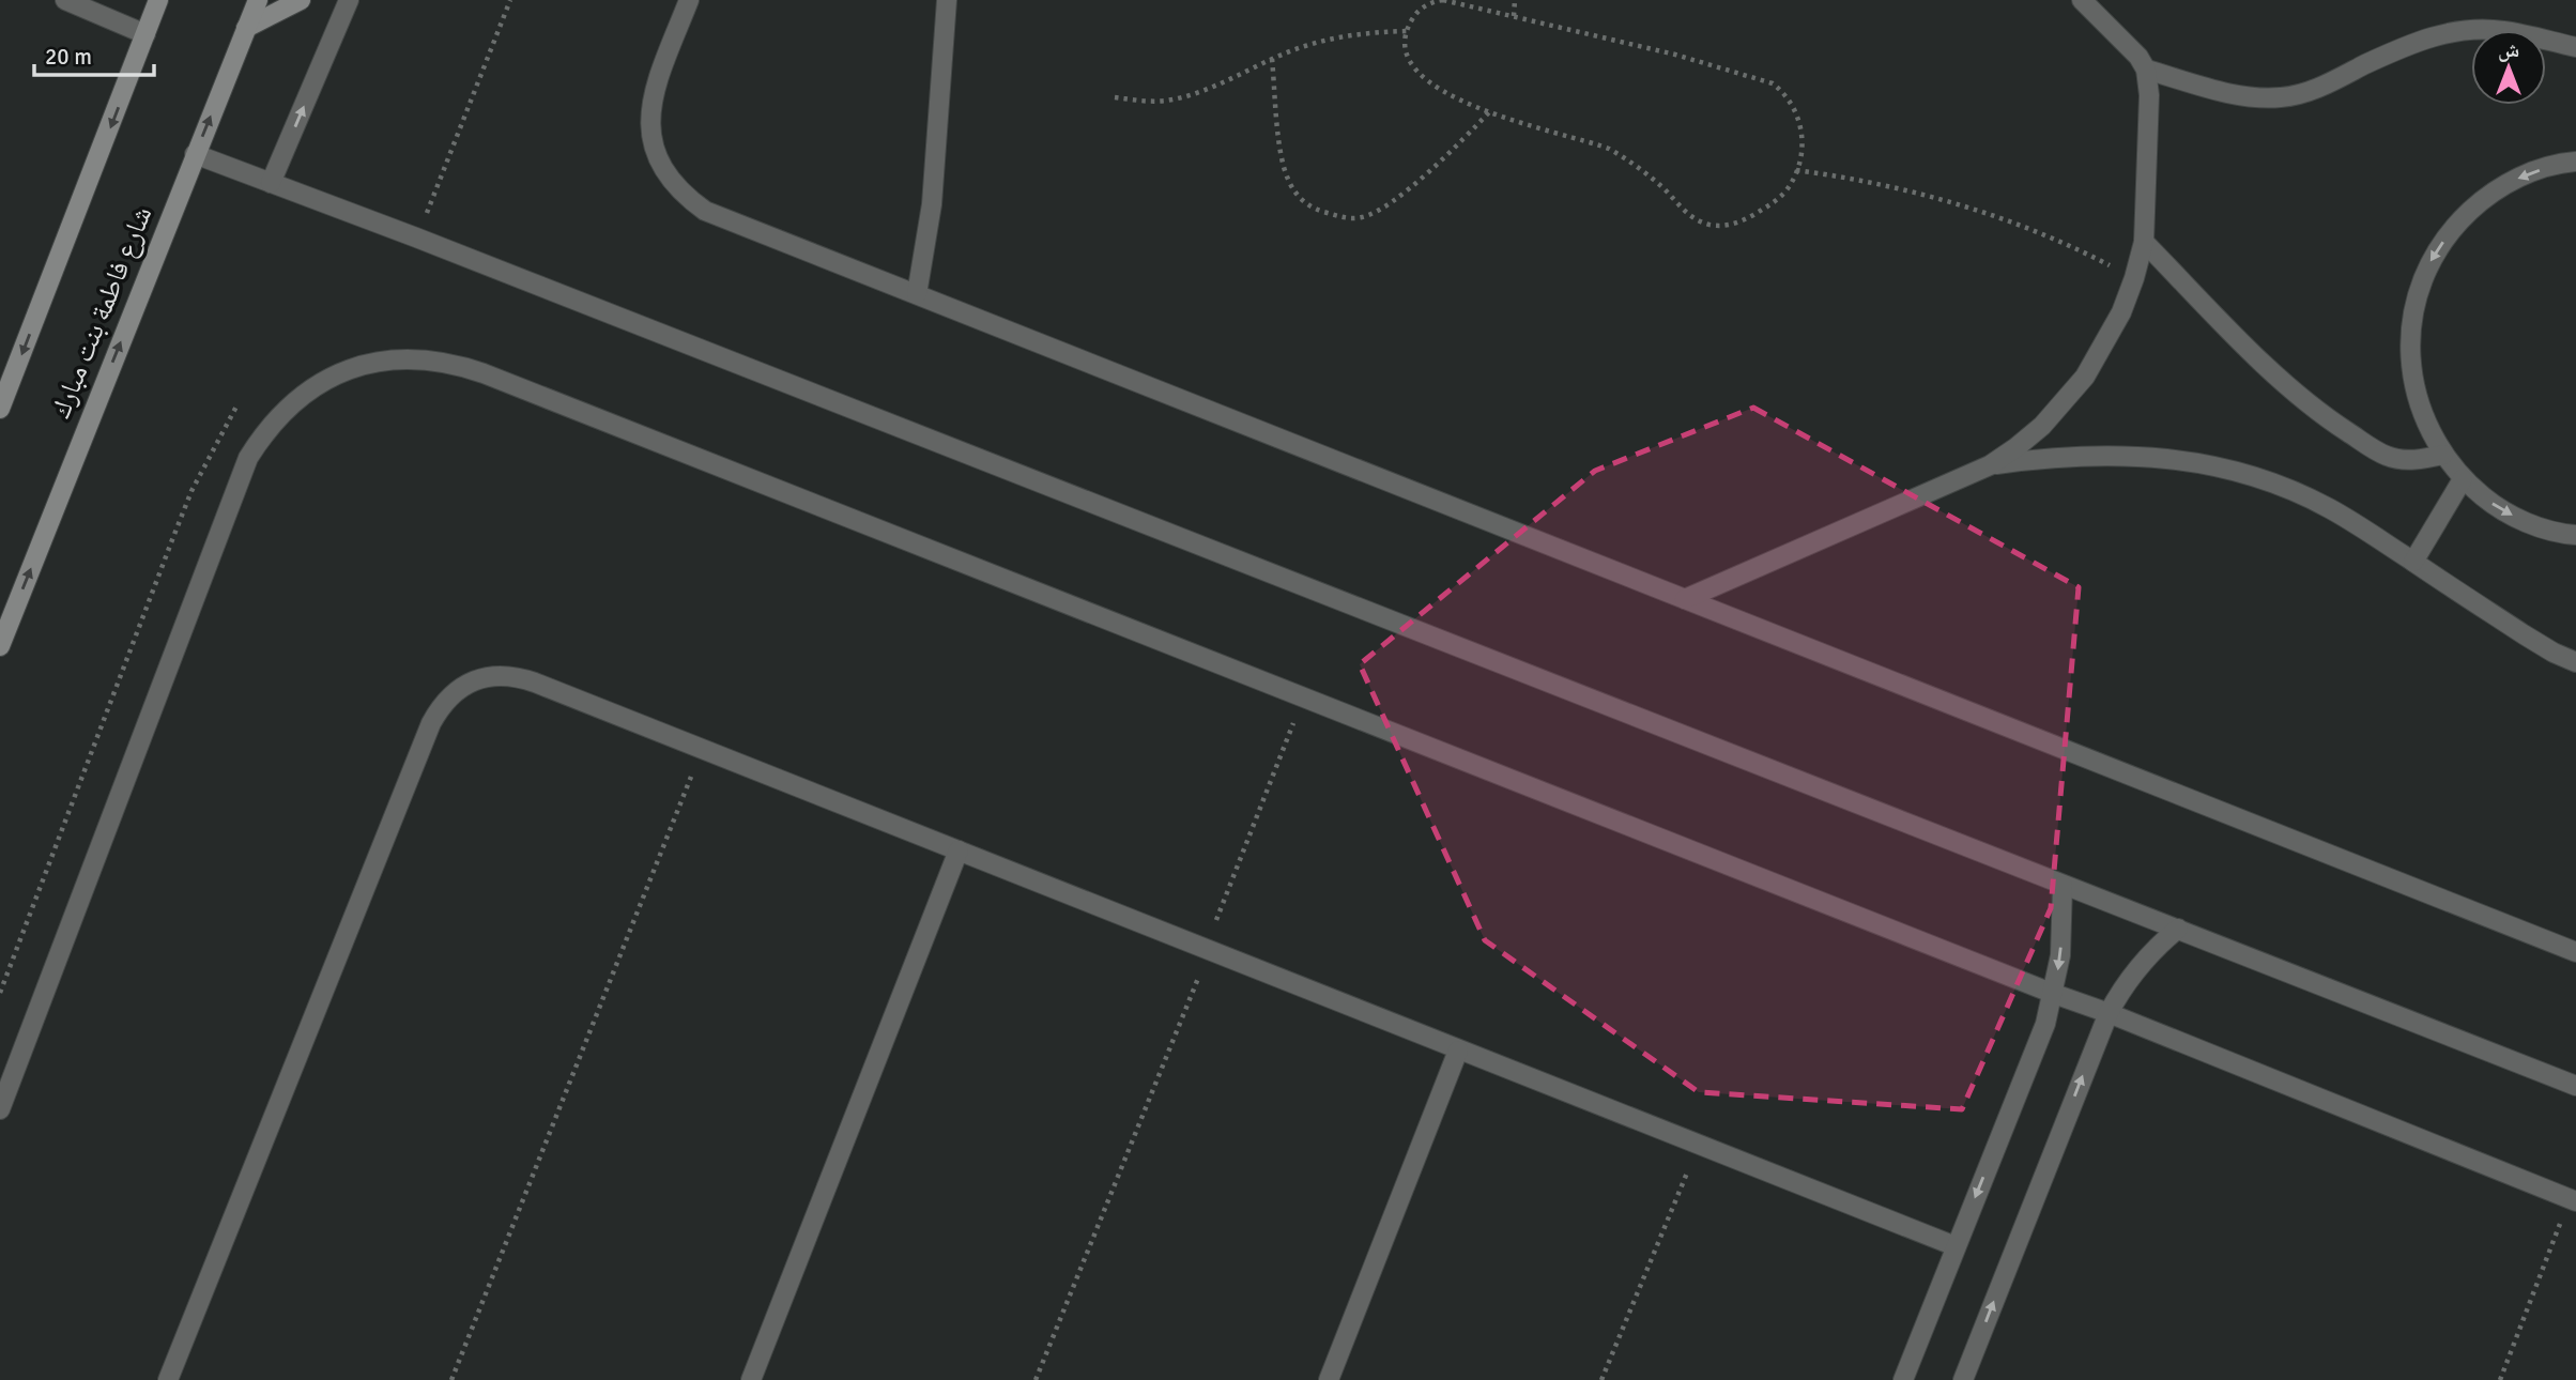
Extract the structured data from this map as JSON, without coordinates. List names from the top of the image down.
{
  "streets": {
    "street": ["شارع فاطمة بنت مبارك"]
  },
  "scale_bar": "20 m",
  "north": "top"
}
